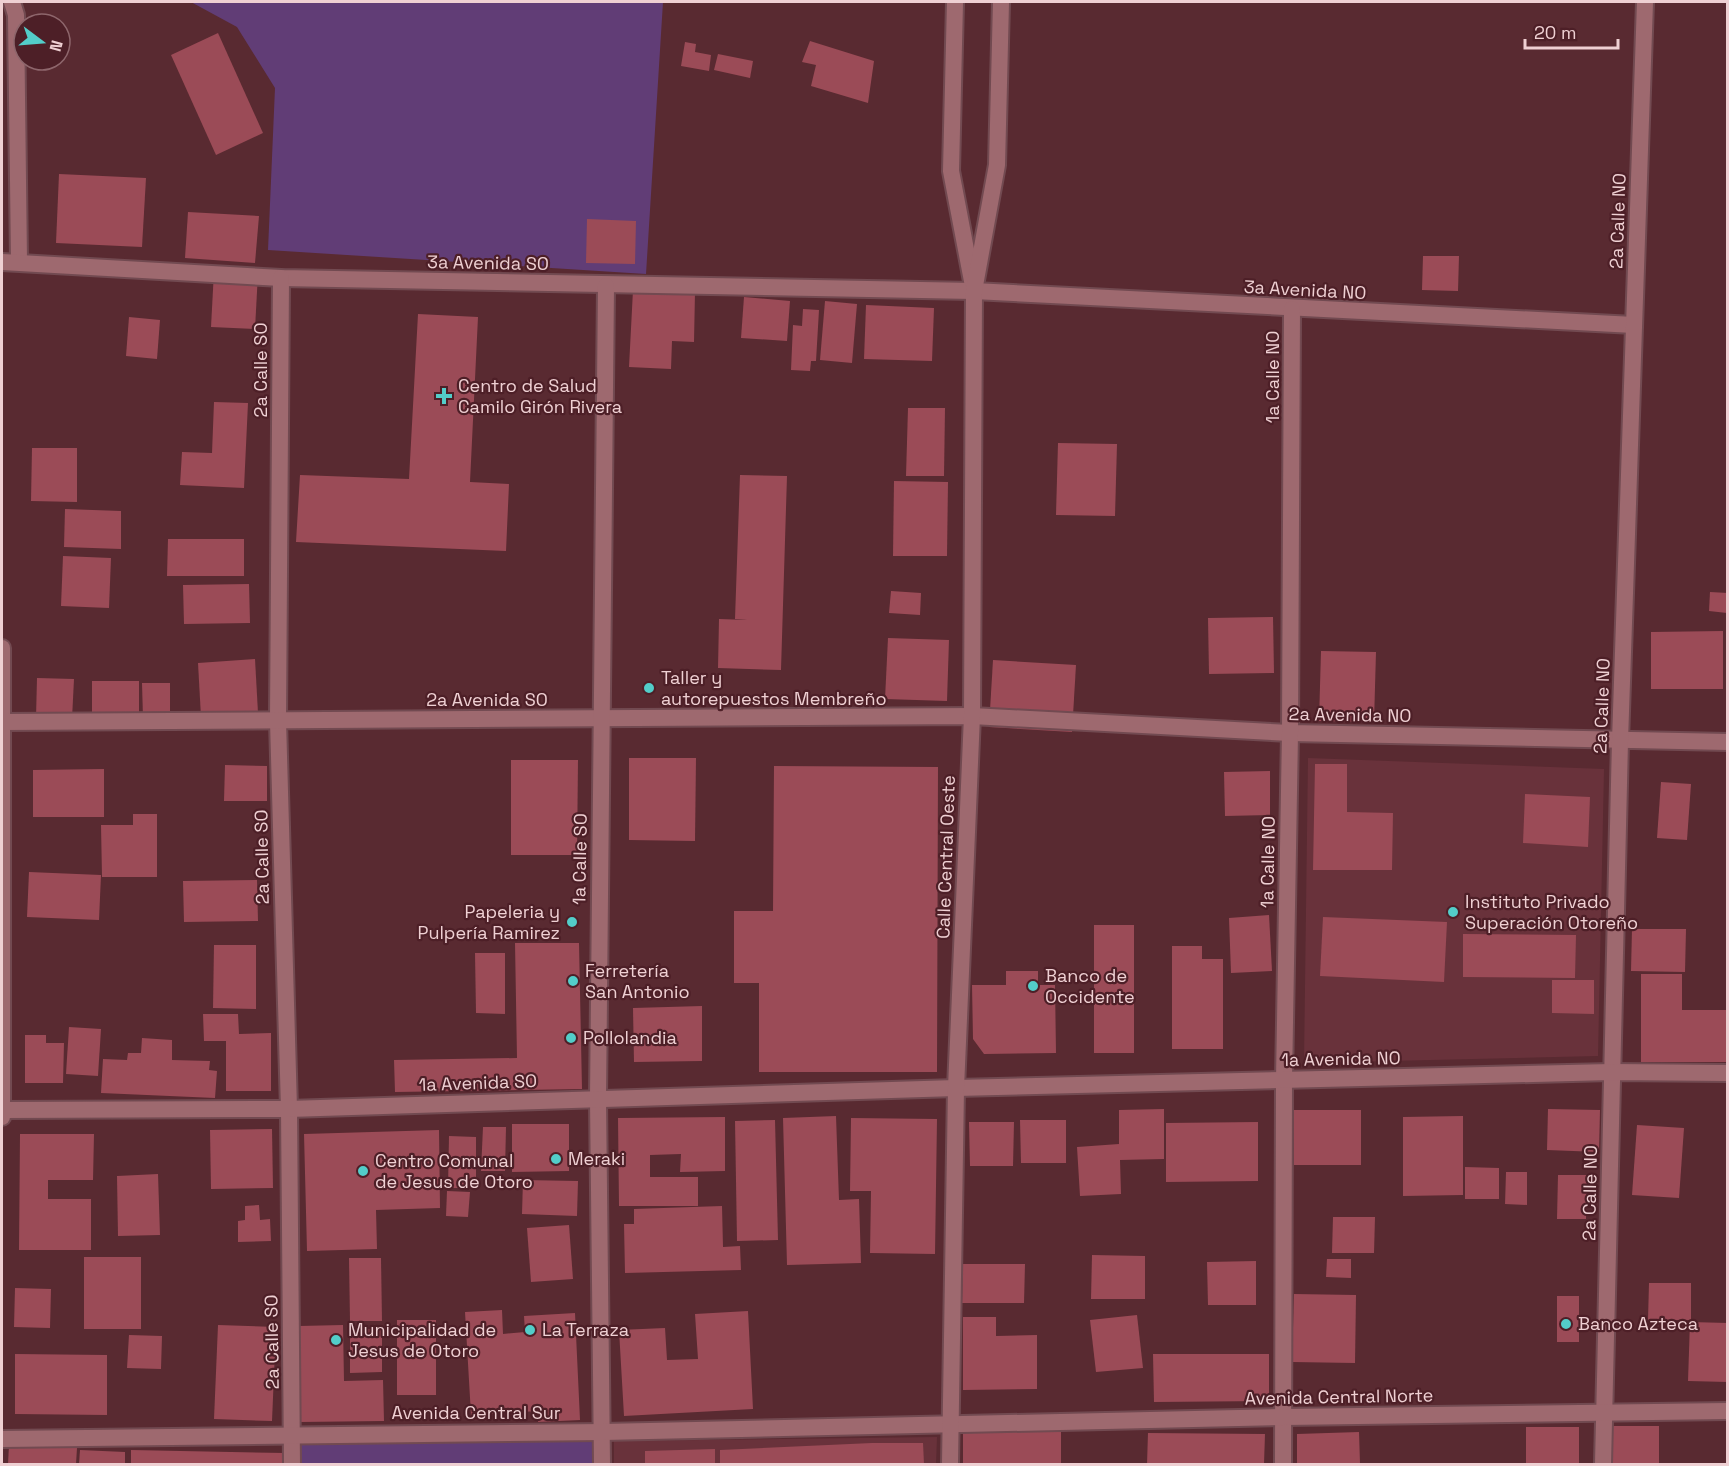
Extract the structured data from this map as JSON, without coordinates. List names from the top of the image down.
{
  "streets": {
    "street": [
      "2a Calle NO",
      "3a Avenida SO",
      "3a Avenida NO",
      "2a Calle SO",
      "1a Calle NO",
      "2a Avenida SO",
      "2a Avenida NO",
      "Calle Central Oeste",
      "1a Calle SO",
      "1a Avenida NO",
      "1a Avenida SO",
      "Avenida Central Norte",
      "Avenida Central Sur"
    ]
  },
  "crossings": [
    ["2a Calle NO", "3a Avenida NO"],
    ["2a Calle NO", "2a Avenida NO"],
    ["2a Calle NO", "1a Avenida NO"],
    ["2a Calle NO", "Avenida Central Norte"],
    ["3a Avenida SO", "3a Avenida NO"],
    ["3a Avenida SO", "2a Calle SO"],
    ["3a Avenida SO", "Calle Central Oeste"],
    ["3a Avenida SO", "1a Calle SO"],
    ["3a Avenida NO", "1a Calle NO"],
    ["3a Avenida NO", "Calle Central Oeste"],
    ["2a Calle SO", "2a Avenida SO"],
    ["2a Calle SO", "1a Avenida SO"],
    ["2a Calle SO", "Avenida Central Sur"],
    ["1a Calle NO", "2a Avenida NO"],
    ["1a Calle NO", "1a Avenida NO"],
    ["1a Calle NO", "Avenida Central Norte"],
    ["2a Avenida SO", "2a Avenida NO"],
    ["2a Avenida SO", "Calle Central Oeste"],
    ["2a Avenida SO", "1a Calle SO"],
    ["2a Avenida NO", "Calle Central Oeste"],
    ["Calle Central Oeste", "1a Avenida NO"],
    ["Calle Central Oeste", "1a Avenida SO"],
    ["Calle Central Oeste", "Avenida Central Norte"],
    ["Calle Central Oeste", "Avenida Central Sur"],
    ["1a Calle SO", "1a Avenida SO"],
    ["1a Calle SO", "Avenida Central Sur"],
    ["1a Avenida NO", "1a Avenida SO"],
    ["Avenida Central Norte", "Avenida Central Sur"]
  ],
  "places": {
    "health": ["Centro de Salud Camilo Girón Rivera"],
    "other": [
      "Taller y autorepuestos Membreño",
      "Instituto Privado Superación Otoreño",
      "Papeleria y Pulpería Ramirez",
      "Ferretería San Antonio",
      "Banco de Occidente",
      "Pollolandia",
      "Meraki",
      "Centro Comunal de Jesus de Otoro",
      "Banco Azteca",
      "La Terraza",
      "Municipalidad de Jesus de Otoro"
    ]
  },
  "scale_bar": "20 m",
  "north": "right"
}
